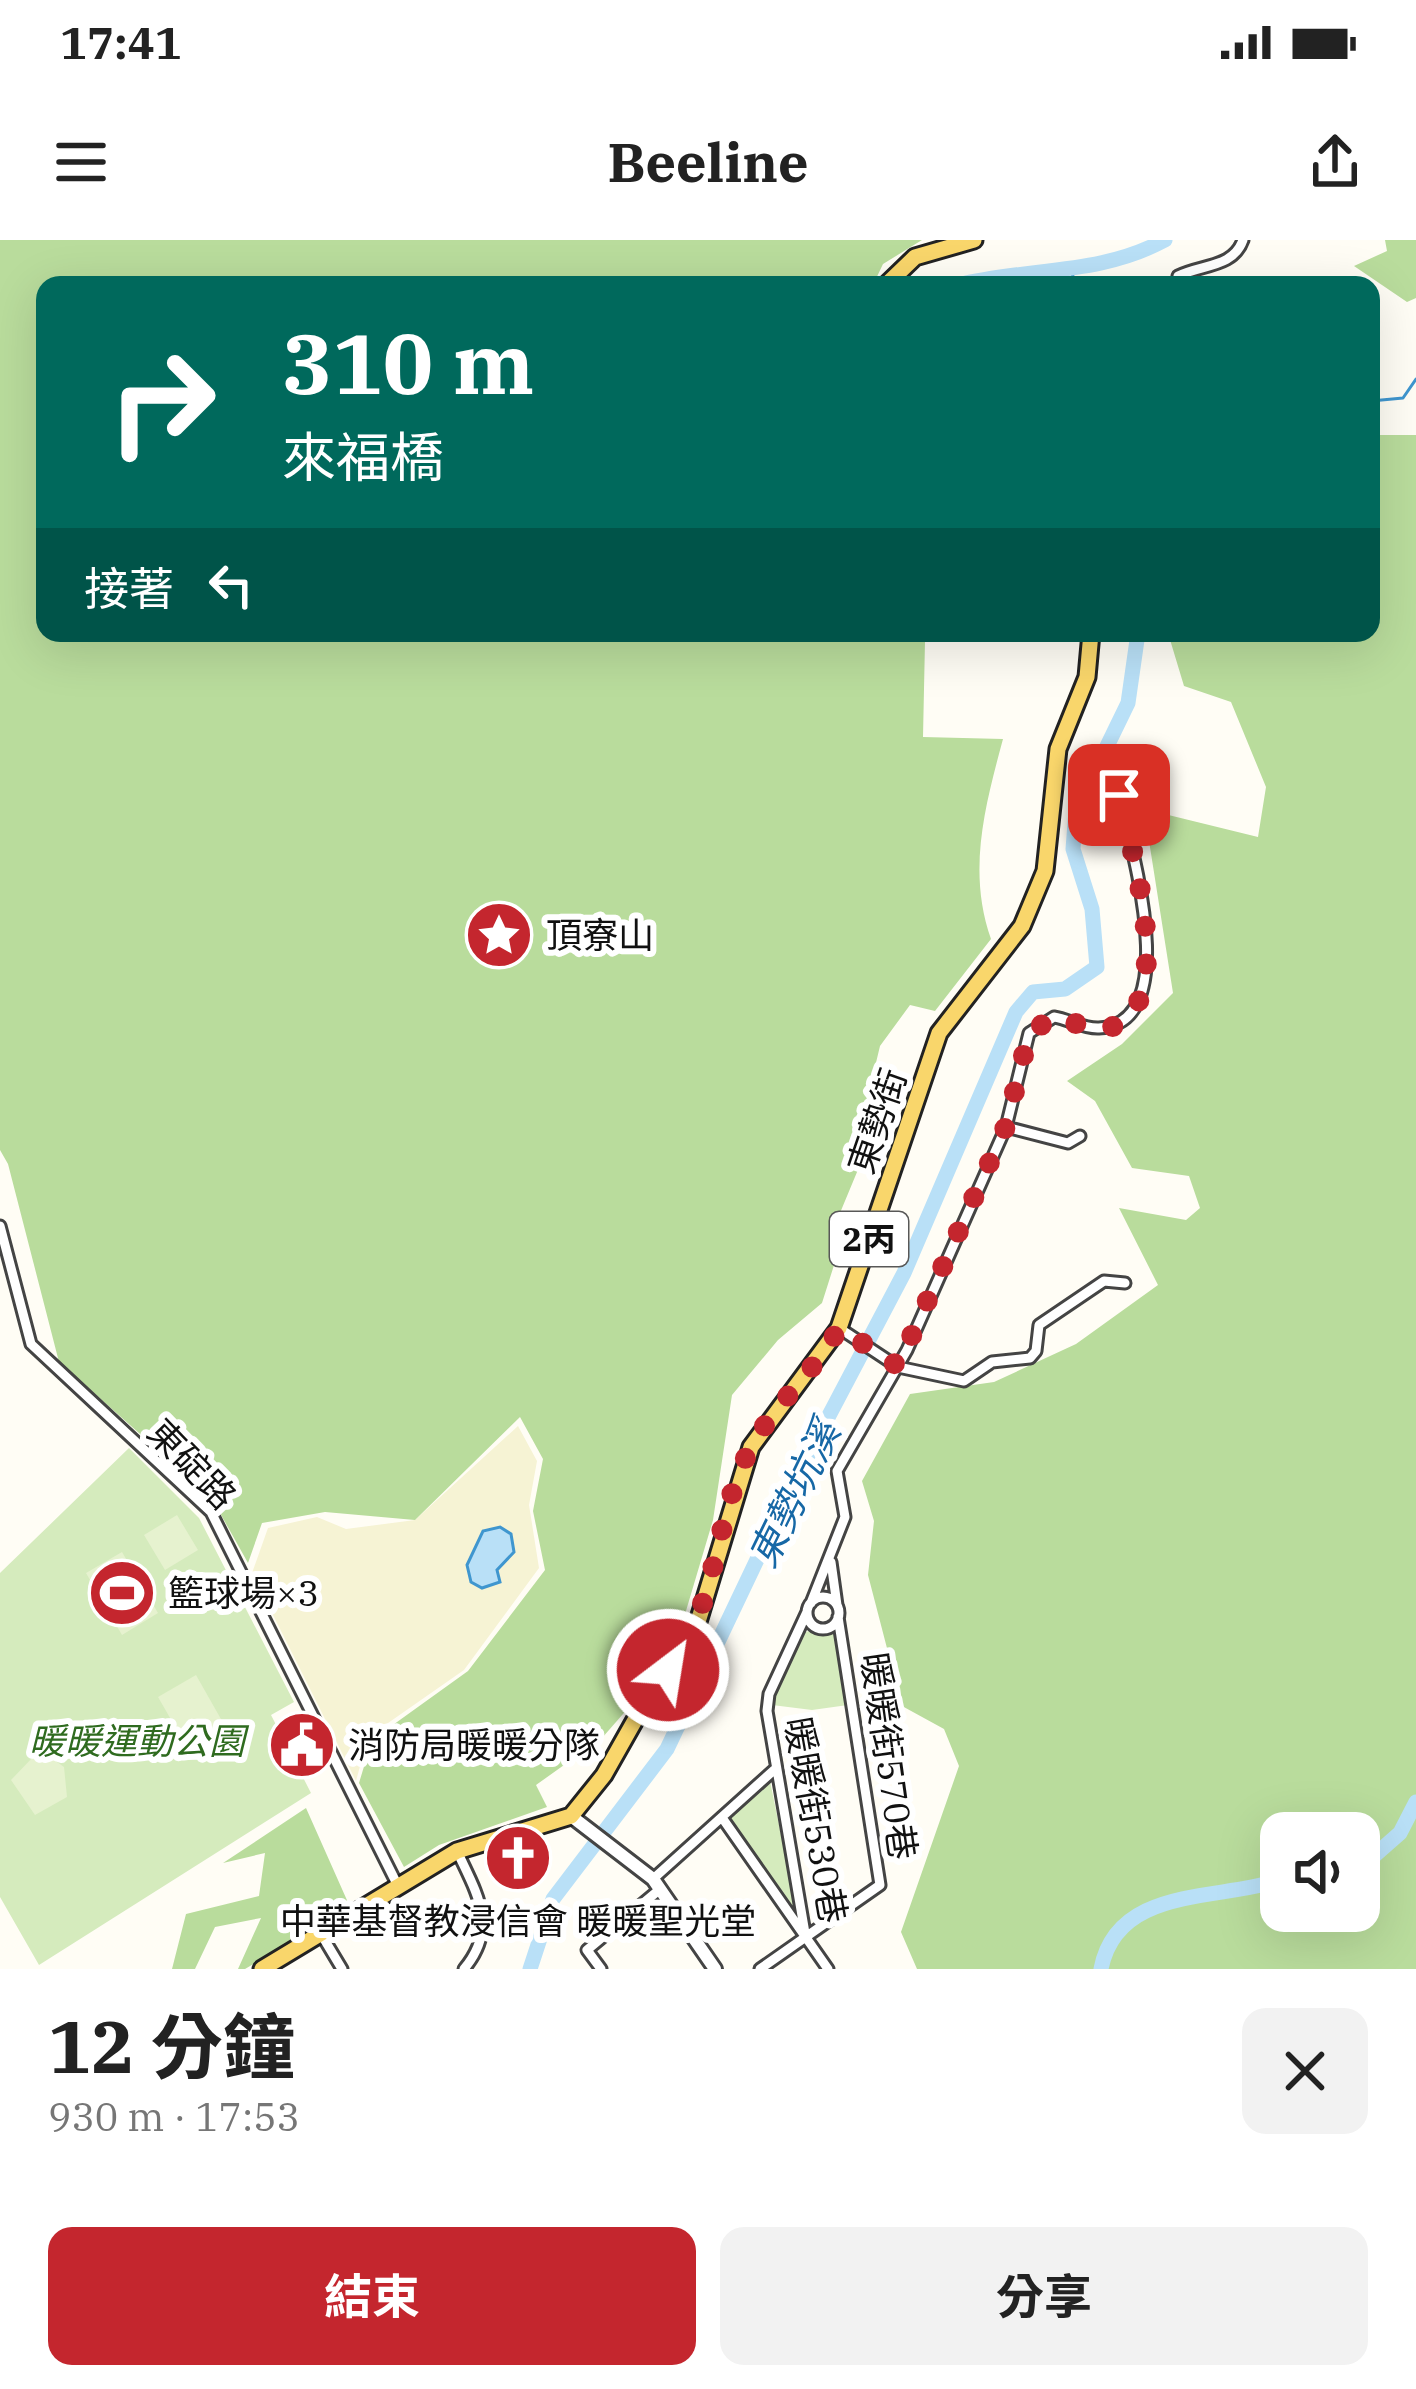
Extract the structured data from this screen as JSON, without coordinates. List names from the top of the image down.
{
  "streets": {
    "main road": ["東勢街", "2丙"],
    "street": ["東碇路", "暖暖街570巷", "暖暖街530巷"]
  },
  "crossings": [
    ["暖暖街570巷", "暖暖街530巷"]
  ],
  "water": ["東勢坑溪"],
  "parks": ["暖暖運動公園"],
  "places": {
    "place": ["頂寮山"],
    "sports": ["籃球場×3"],
    "public building": ["消防局暖暖分隊"],
    "church": ["中華基督教浸信會 暖暖聖光堂"]
  },
  "page": {
    "status": "17:41",
    "header": "Beeline",
    "turn": ["310 m", "來福橋"],
    "then": "接著",
    "heading": ["12 分鐘", "930 m · 17:53"],
    "buttons": ["結束", "分享"]
  }
}
